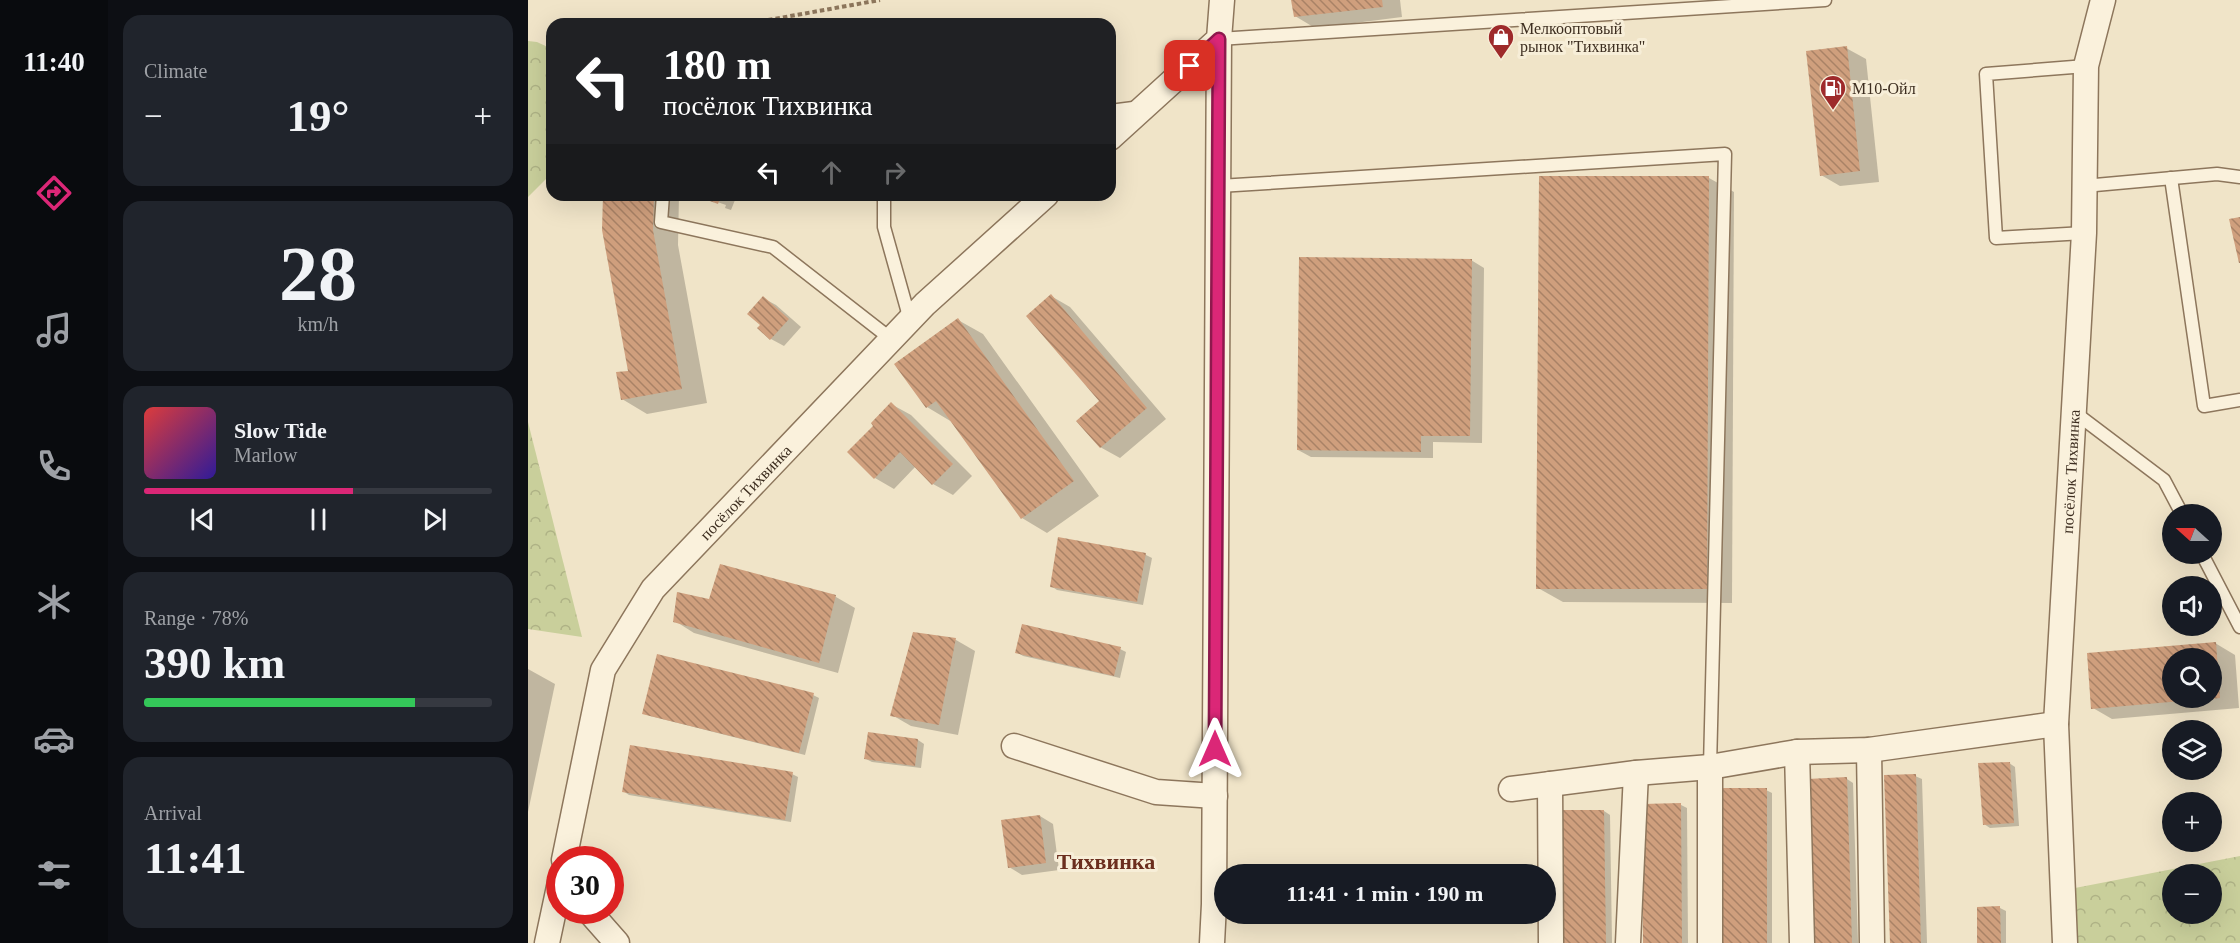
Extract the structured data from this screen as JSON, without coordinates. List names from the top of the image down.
{
  "streets": {
    "street": ["посёлок Тихвинка"]
  },
  "districts": ["Тихвинка"],
  "places": {
    "shop": ["Мелкооптовый рынок \"Тихвинка\""],
    "fuel station": ["М10-Ойл"]
  },
  "north": "left",
  "page": {
    "tabs": "11:40",
    "tile": [
      "Climate",
      ["28", "km/h"],
      ["Range · 78%", "390 km"],
      ["Arrival", "11:41"]
    ],
    "turn": ["180 m", "посёлок Тихвинка"],
    "heat": ["−", "19°", "+"],
    "song": ["Slow Tide", "Marlow"],
    "map_buttons": ["+", "−"],
    "limit": "30",
    "trip": "11:41 · 1 min · 190 m"
  }
}
